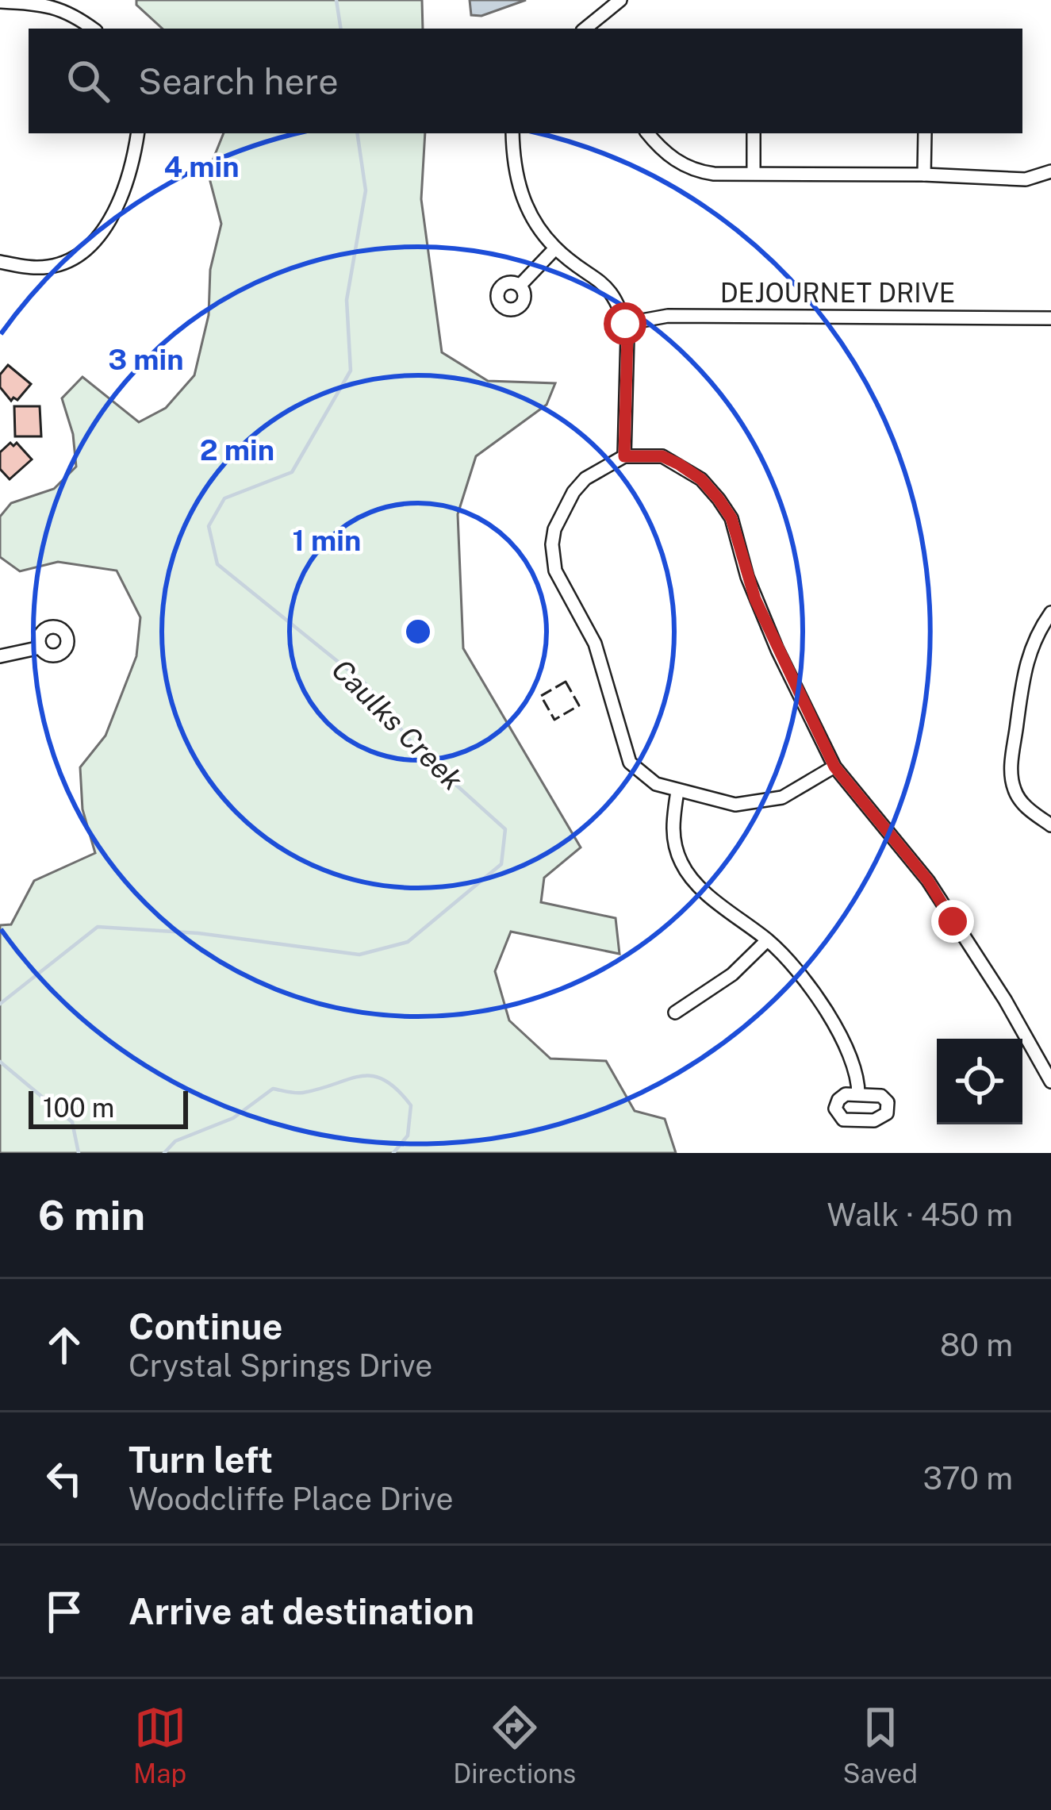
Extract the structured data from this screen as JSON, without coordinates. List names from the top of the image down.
{
  "streets": {
    "street": ["DEJOURNET DRIVE"]
  },
  "water": ["Caulks Creek"],
  "scale_bar": "100 m",
  "page": {
    "search": "Search here",
    "scale": "100 m",
    "heading": ["6 min", "Walk · 450 m"],
    "list": [
      ["Continue", "Crystal Springs Drive", "80 m"],
      ["Turn left", "Woodcliffe Place Drive", "370 m"],
      "Arrive at destination"
    ],
    "nav": ["Map", "Directions", "Saved"]
  },
  "rings": [
    "4 min",
    "3 min",
    "2 min",
    "1 min"
  ]
}
